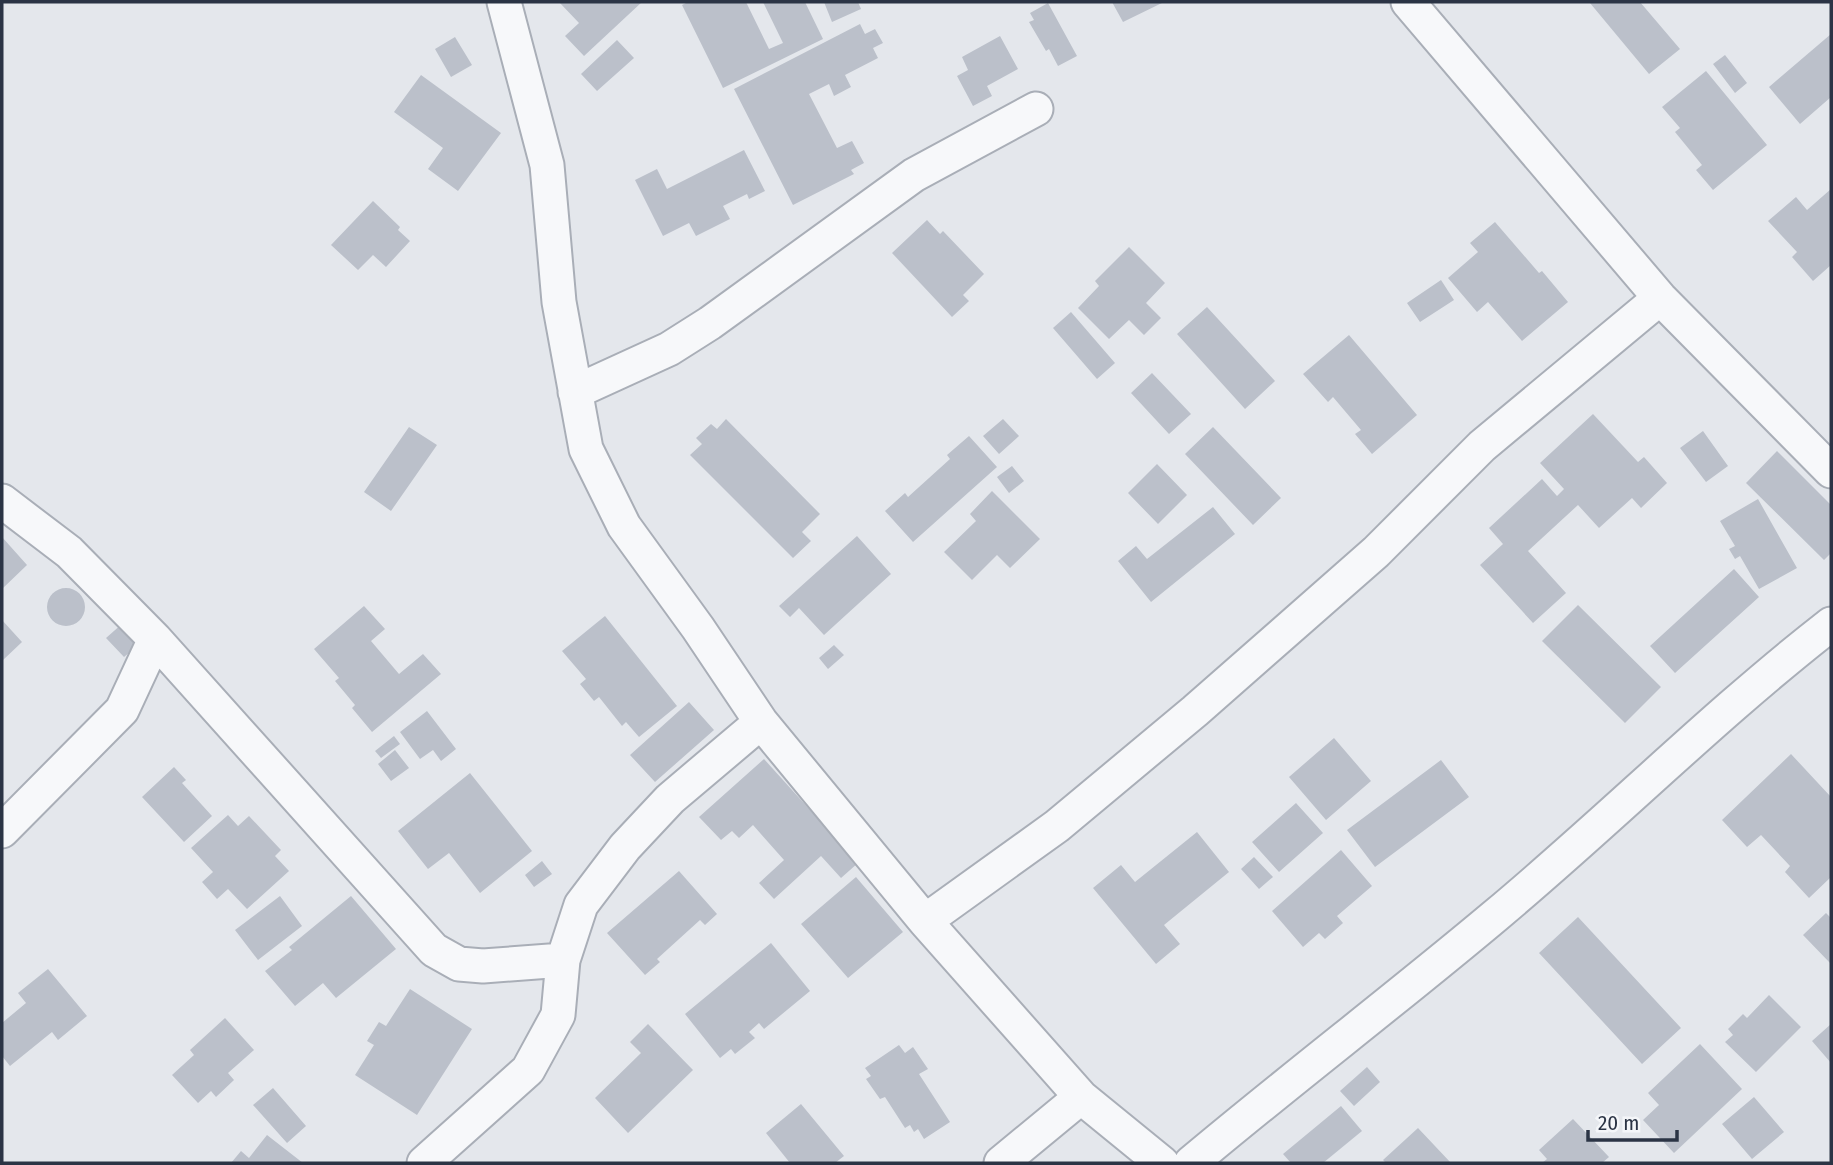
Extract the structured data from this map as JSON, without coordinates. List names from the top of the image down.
{
  "scale_bar": "20 m"
}
